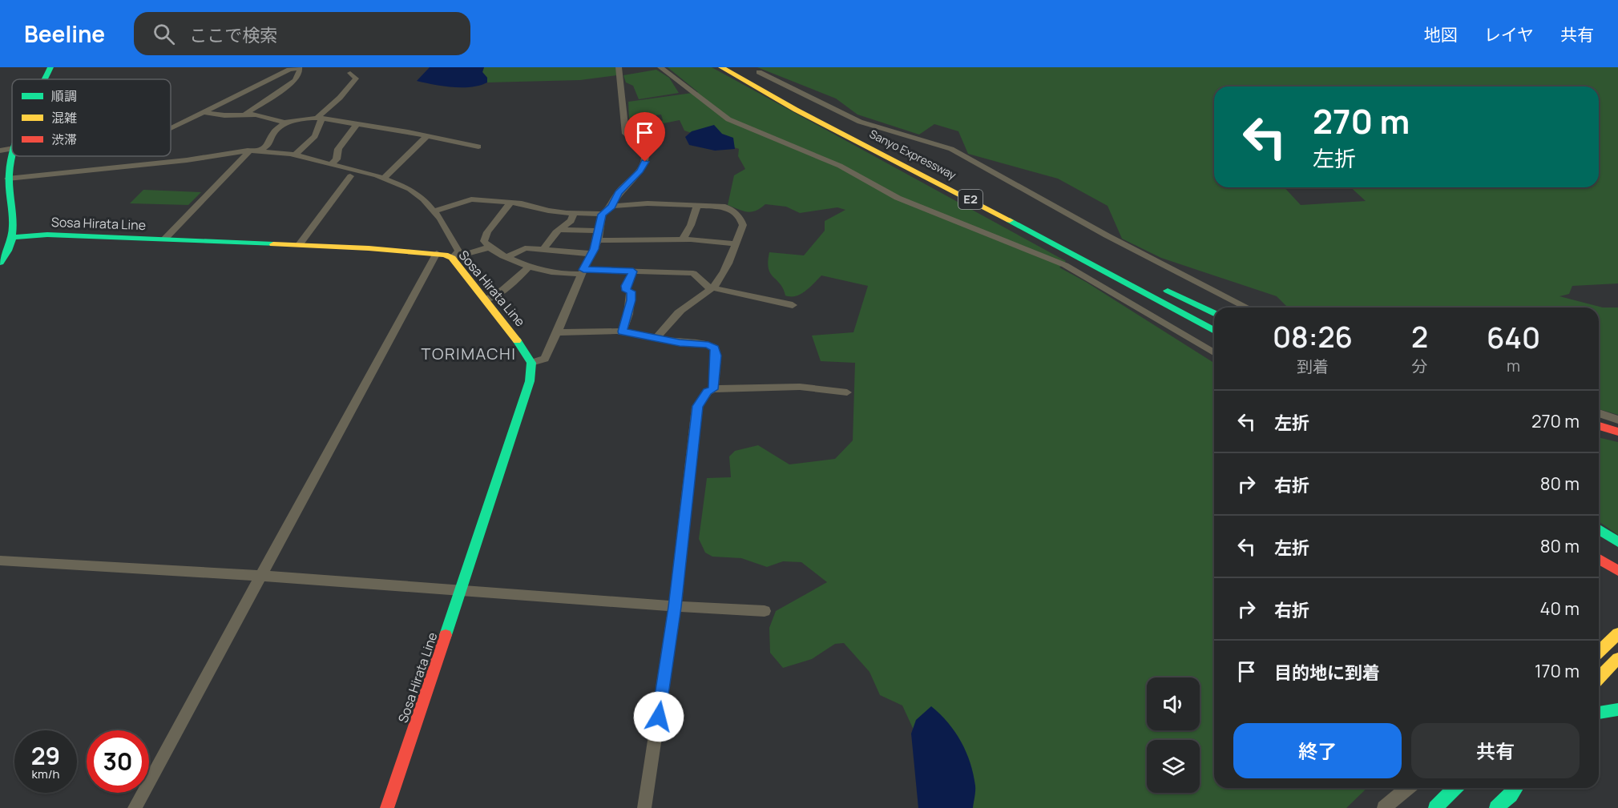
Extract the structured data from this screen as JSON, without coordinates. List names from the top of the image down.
{
  "streets": {
    "main road": ["Sanyo Expressway", "E2", "Sosa Hirata Line"]
  },
  "districts": ["TORIMACHI"],
  "legend": ["順調", "混雑", "渋滞"],
  "page": {
    "header": "Beeline",
    "search": "ここで検索",
    "nav": ["地図", "レイヤ", "共有"],
    "turn": ["270 m", "左折"],
    "eta": [
      "08:26",
      "到着",
      "2",
      "分",
      "640",
      "m"
    ],
    "list": [
      {
        "name": "左折",
        "value": "270 m"
      },
      {
        "name": "右折",
        "value": "80 m"
      },
      {
        "name": "左折",
        "value": "80 m"
      },
      {
        "name": "右折",
        "value": "40 m"
      },
      {
        "name": "目的地に到着",
        "value": "170 m"
      }
    ],
    "buttons": ["終了", "共有"],
    "speed": "29 km/h",
    "limit": "30"
  }
}
